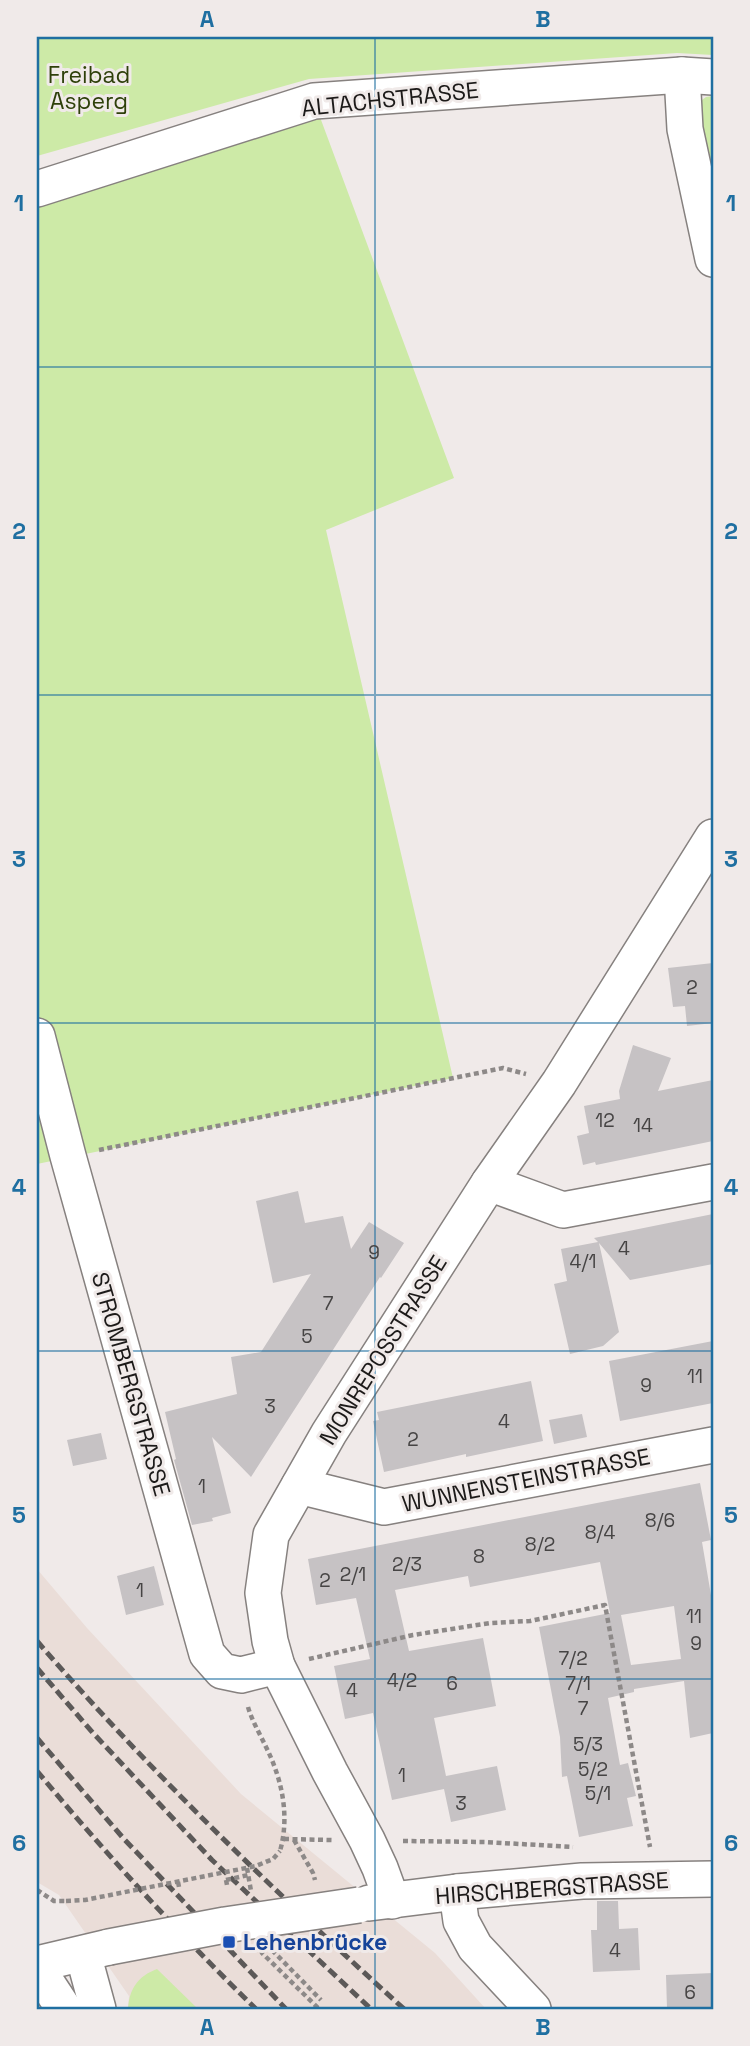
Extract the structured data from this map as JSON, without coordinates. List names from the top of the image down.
{
  "streets": {
    "street": [
      "ALTACHSTRASSE",
      "MONREPOSSTRASSE",
      "STROMBERGSTRASSE",
      "WUNNENSTEINSTRASSE",
      "HIRSCHBERGSTRASSE"
    ]
  },
  "crossings": [
    ["MONREPOSSTRASSE", "WUNNENSTEINSTRASSE"],
    ["MONREPOSSTRASSE", "HIRSCHBERGSTRASSE"]
  ],
  "parks": ["Freibad Asperg"],
  "places": {
    "transit": ["Lehenbrücke"]
  },
  "house_numbers": [
    "2",
    "12",
    "14",
    "4",
    "9",
    "4/1",
    "7",
    "5",
    "11",
    "9",
    "3",
    "4",
    "2",
    "1",
    "8/6",
    "8/4",
    "8/2",
    "8",
    "2/3",
    "2/1",
    "2",
    "1",
    "11",
    "9",
    "7/2",
    "4/2",
    "6",
    "7/1",
    "4",
    "7",
    "5/3",
    "5/2",
    "1",
    "5/1",
    "3",
    "4",
    "6"
  ],
  "grid": {
    "columns": ["A", "B"],
    "rows": [
      "1",
      "2",
      "3",
      "4",
      "5",
      "6"
    ]
  }
}
